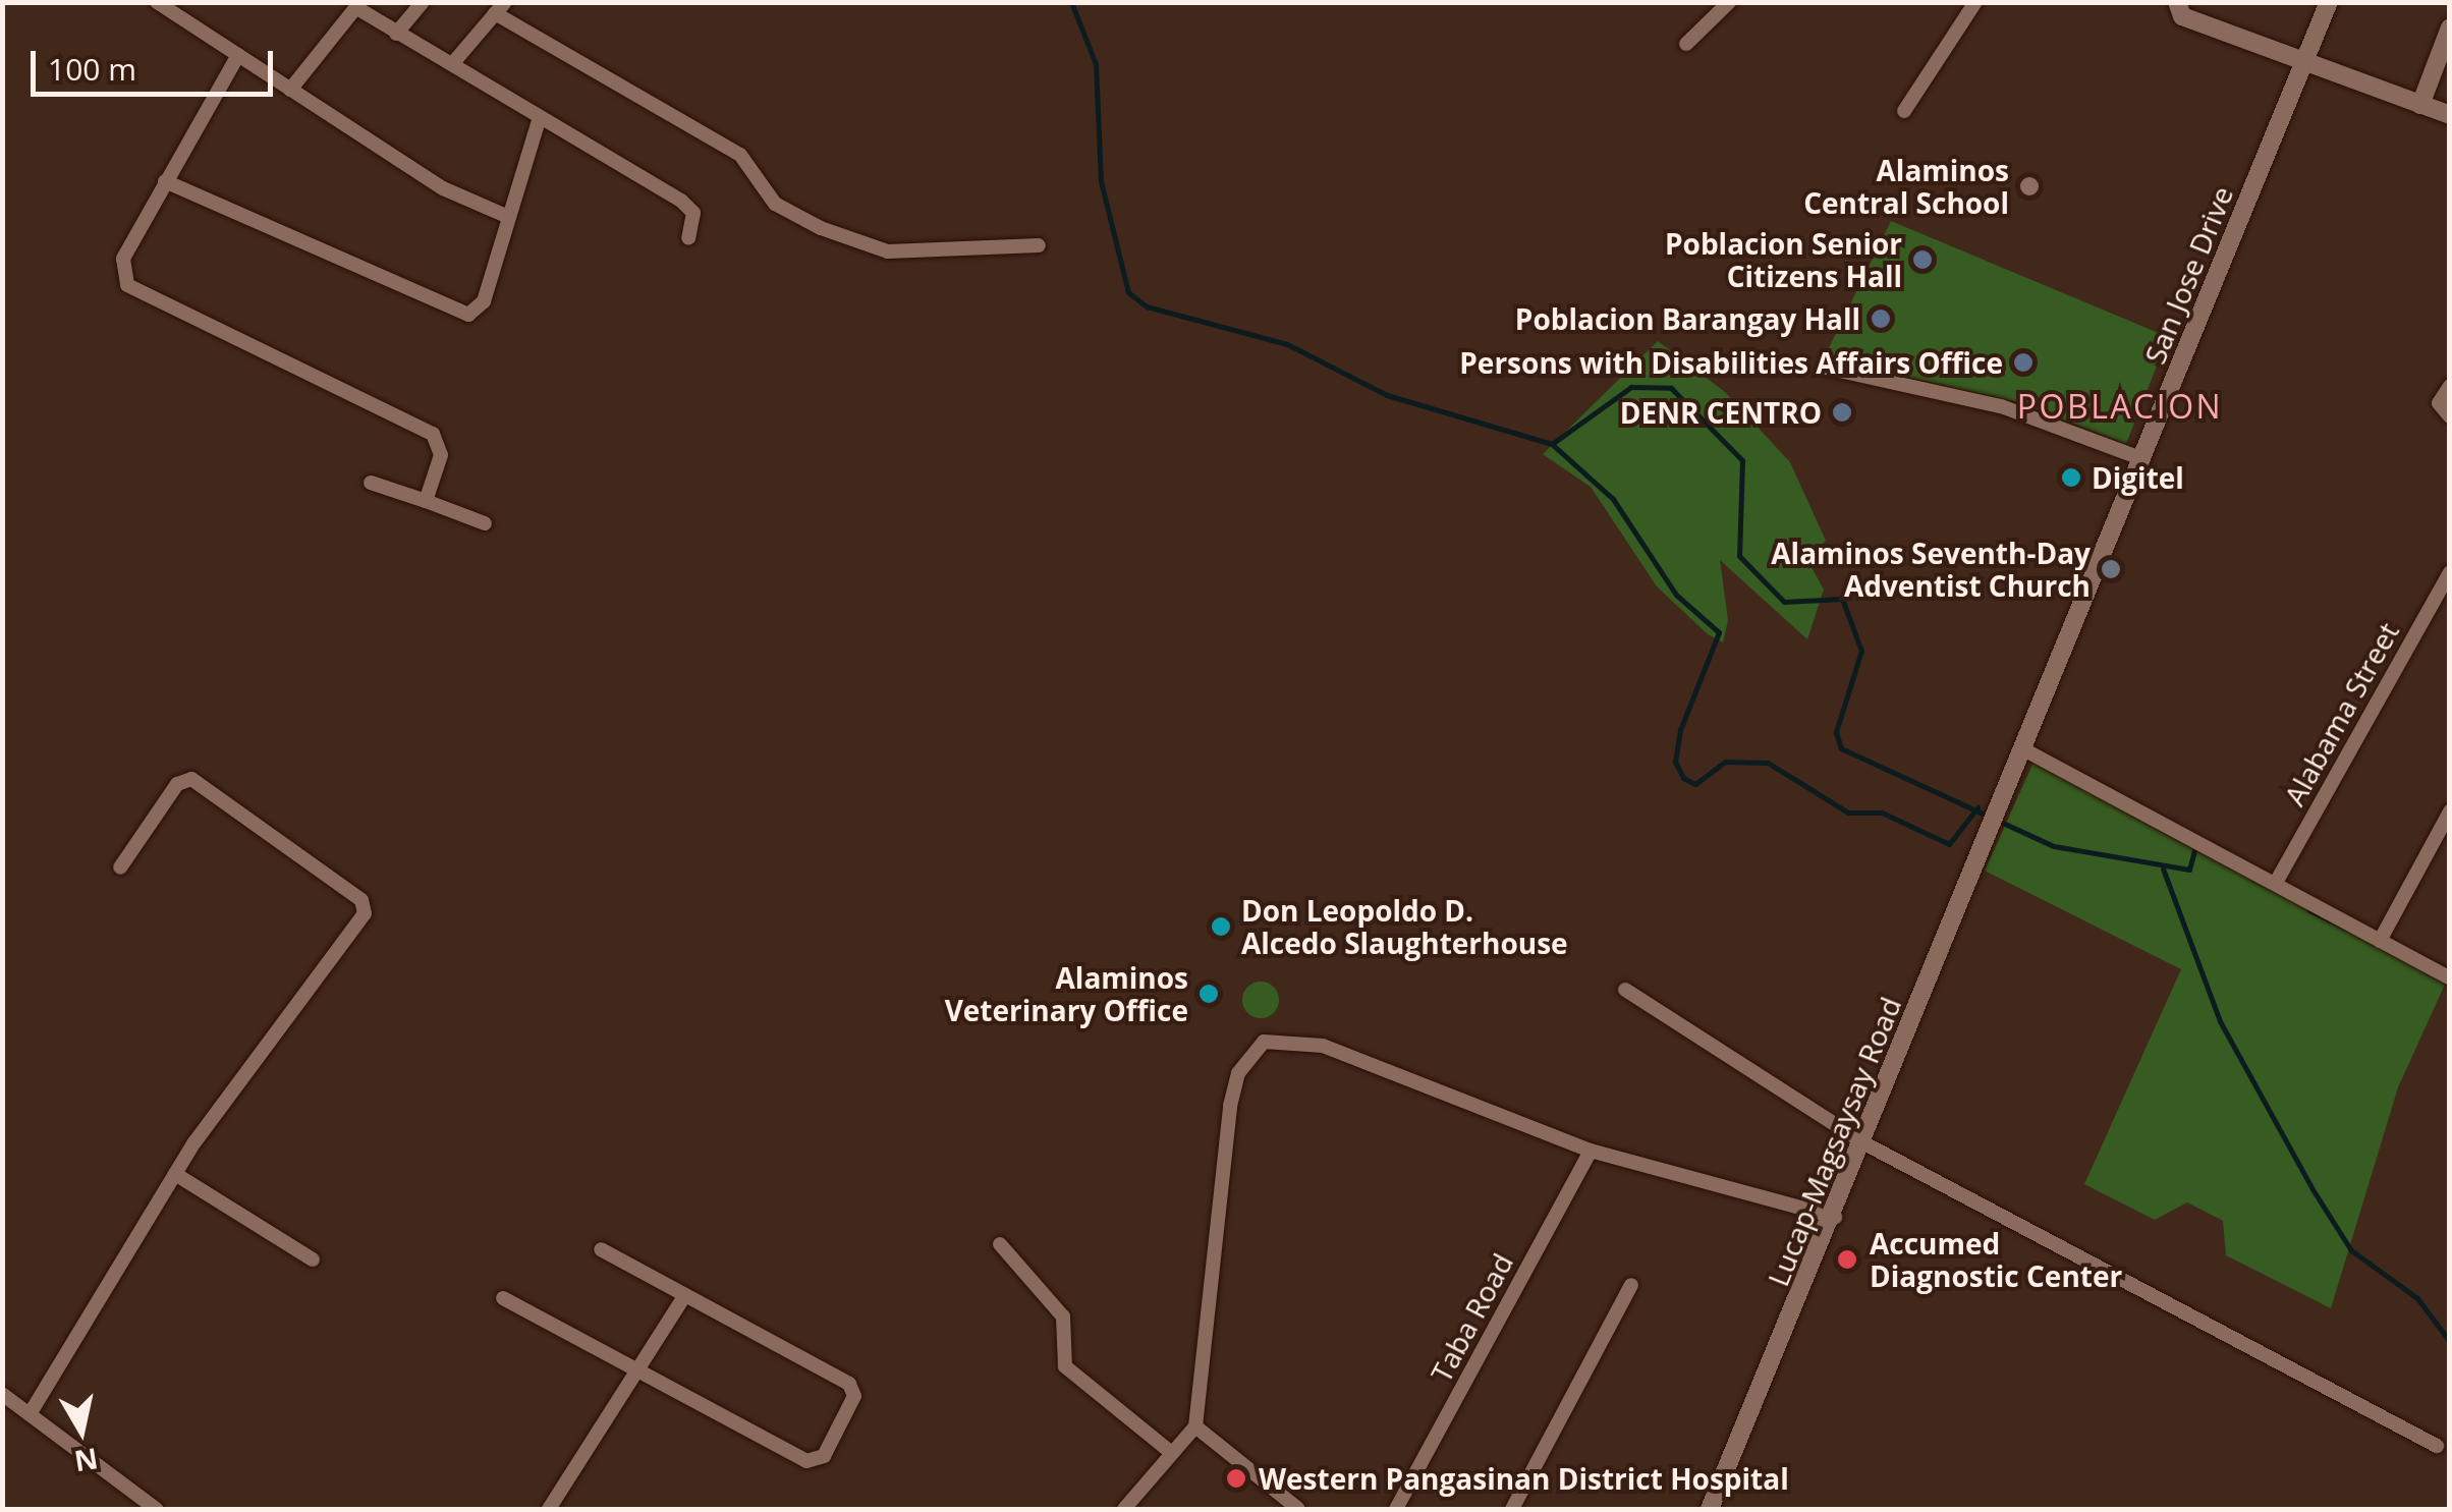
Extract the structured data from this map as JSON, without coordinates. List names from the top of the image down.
{
  "streets": {
    "street": [
      "San Jose Drive",
      "Alabama Street",
      "Lucap-Magsaysay Road",
      "Taba Road"
    ]
  },
  "crossings": [
    ["San Jose Drive", "Lucap-Magsaysay Road"]
  ],
  "districts": ["POBLACION"],
  "places": [
    "Alaminos Central School",
    "Poblacion Senior Citizens Hall",
    "Poblacion Barangay Hall",
    "Persons with Disabilities Affairs Office",
    "DENR CENTRO",
    "Digitel",
    "Alaminos Seventh-Day Adventist Church",
    "Don Leopoldo D. Alcedo Slaughterhouse",
    "Alaminos Veterinary Office",
    "Accumed Diagnostic Center",
    "Western Pangasinan District Hospital"
  ],
  "scale_bar": "100 m",
  "north": "bottom"
}
